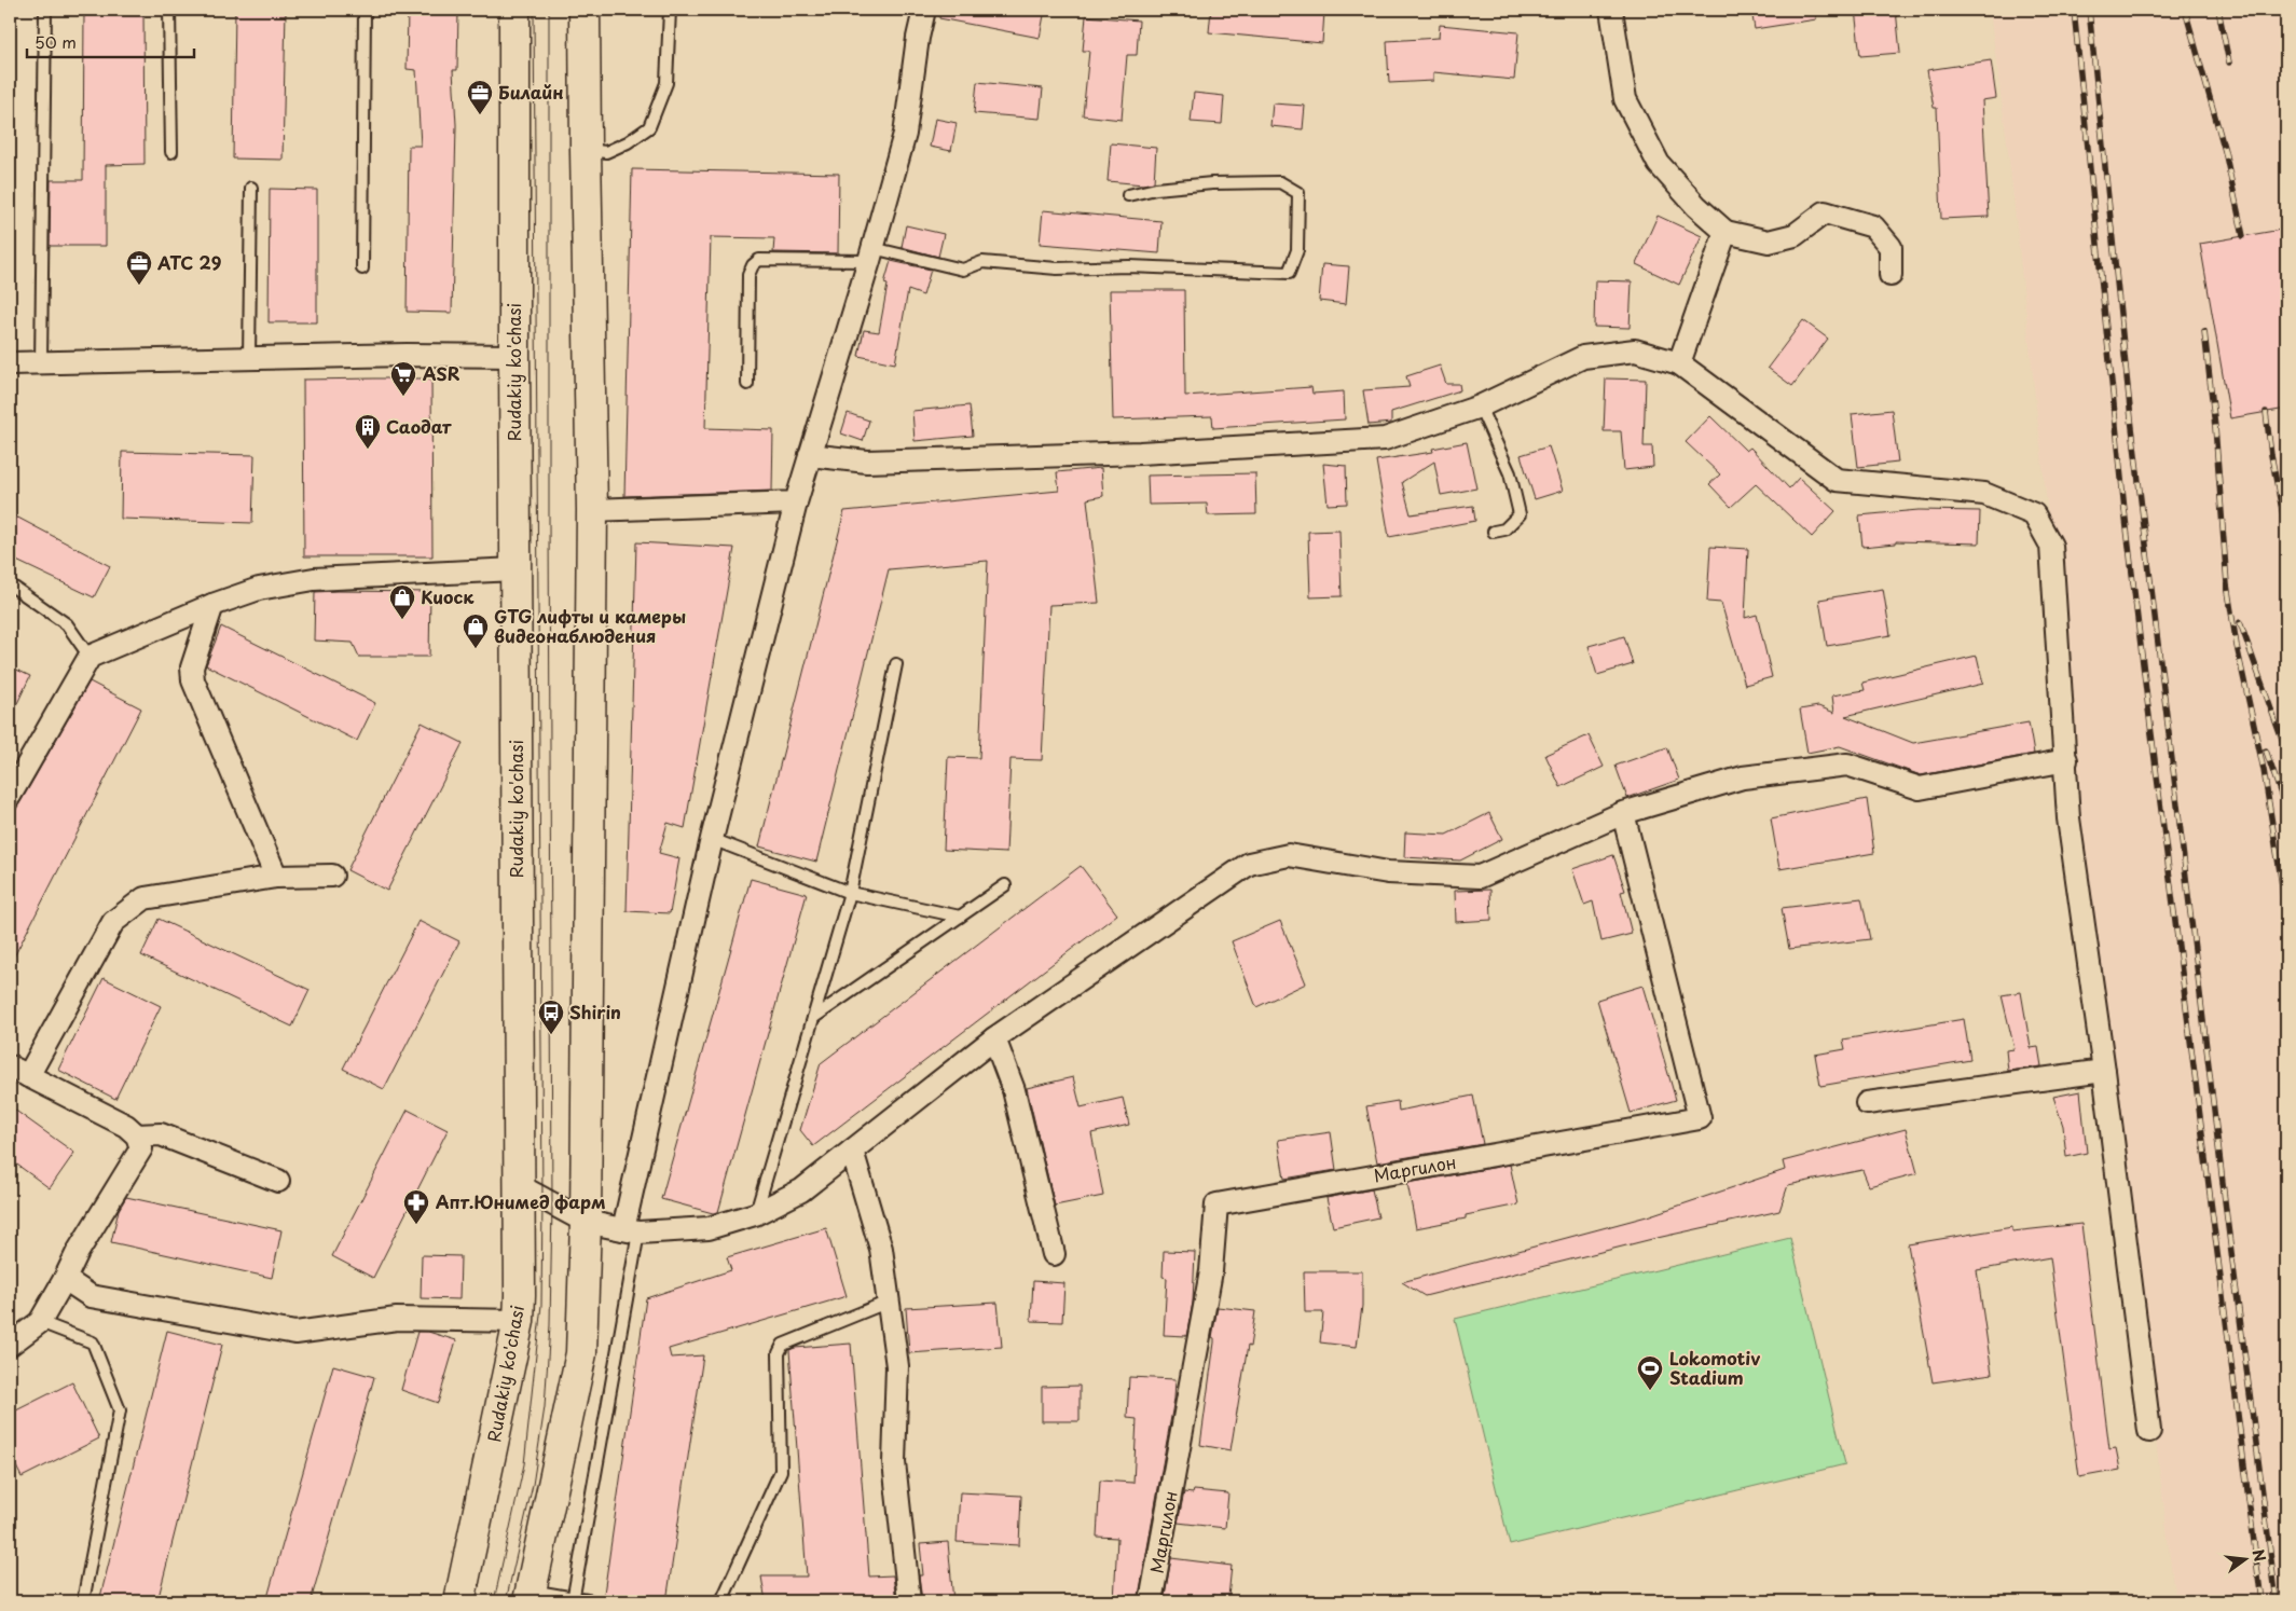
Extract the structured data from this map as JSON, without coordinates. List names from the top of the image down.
{
  "streets": {
    "main road": ["Rudakiy ko'chasi"],
    "street": ["Маргилон"]
  },
  "places": {
    "office": ["Билайн", "АТС 29"],
    "supermarket": ["ASR"],
    "building": ["Саодат"],
    "shop": ["Киоск", "GTG лифты и камеры видеонаблюдения"],
    "bus stop": ["Shirin"],
    "pharmacy": ["Апт.Юнимед фарм"],
    "sports": ["Lokomotiv Stadium"]
  },
  "scale_bar": "50 m",
  "north": "right"
}
